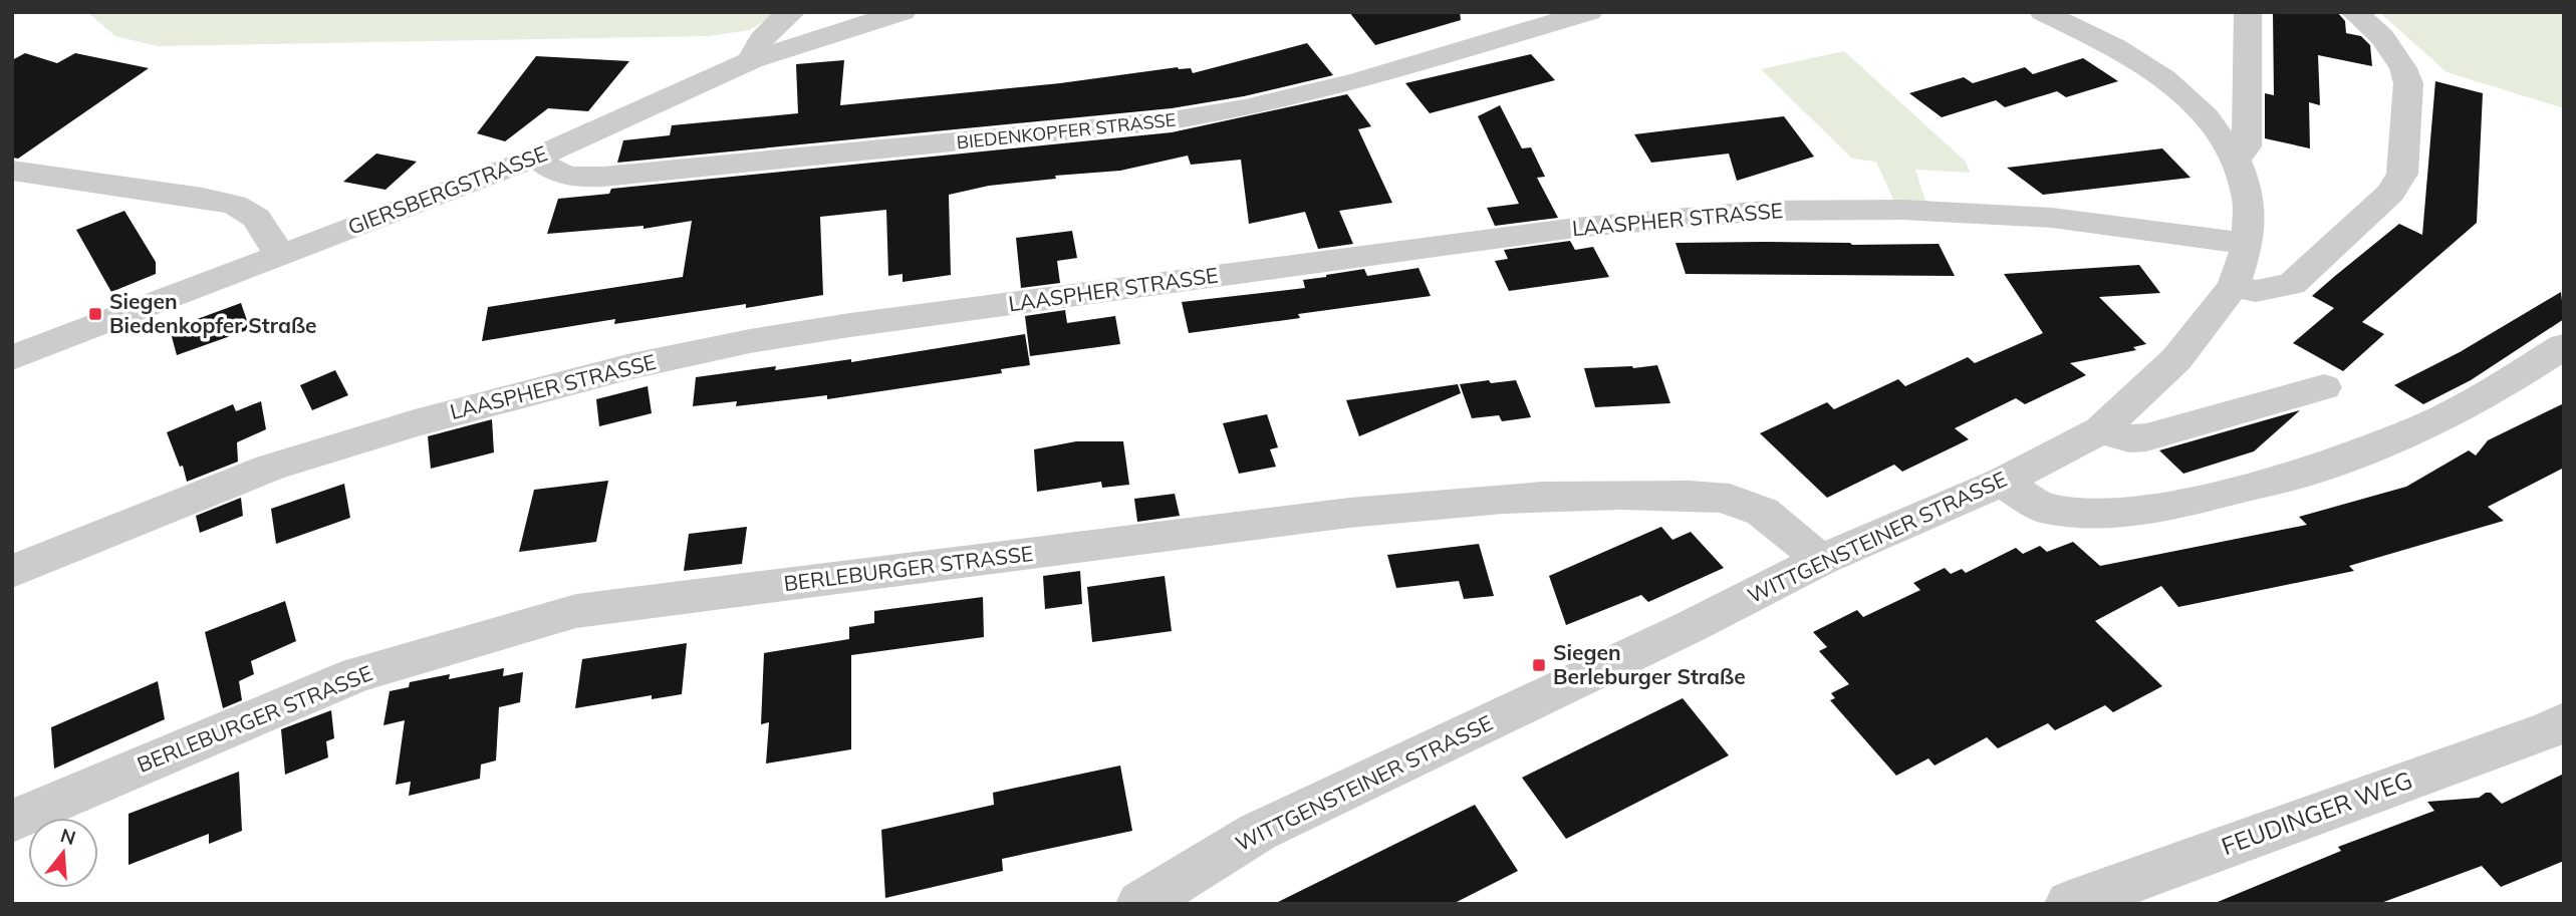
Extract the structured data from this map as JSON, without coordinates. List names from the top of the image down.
{
  "streets": {
    "street": [
      "BIEDENKOPFER STRASSE",
      "GIERSBERGSTRASSE",
      "LAASPHER STRASSE",
      "WITTGENSTEINER STRASSE",
      "BERLEBURGER STRASSE",
      "FEUDINGER WEG"
    ]
  },
  "crossings": [
    ["BIEDENKOPFER STRASSE", "GIERSBERGSTRASSE"],
    ["LAASPHER STRASSE", "WITTGENSTEINER STRASSE"],
    ["WITTGENSTEINER STRASSE", "BERLEBURGER STRASSE"]
  ],
  "places": {
    "transit": ["Siegen Biedenkopfer Straße", "Siegen Berleburger Straße"]
  },
  "north": "top"
}
